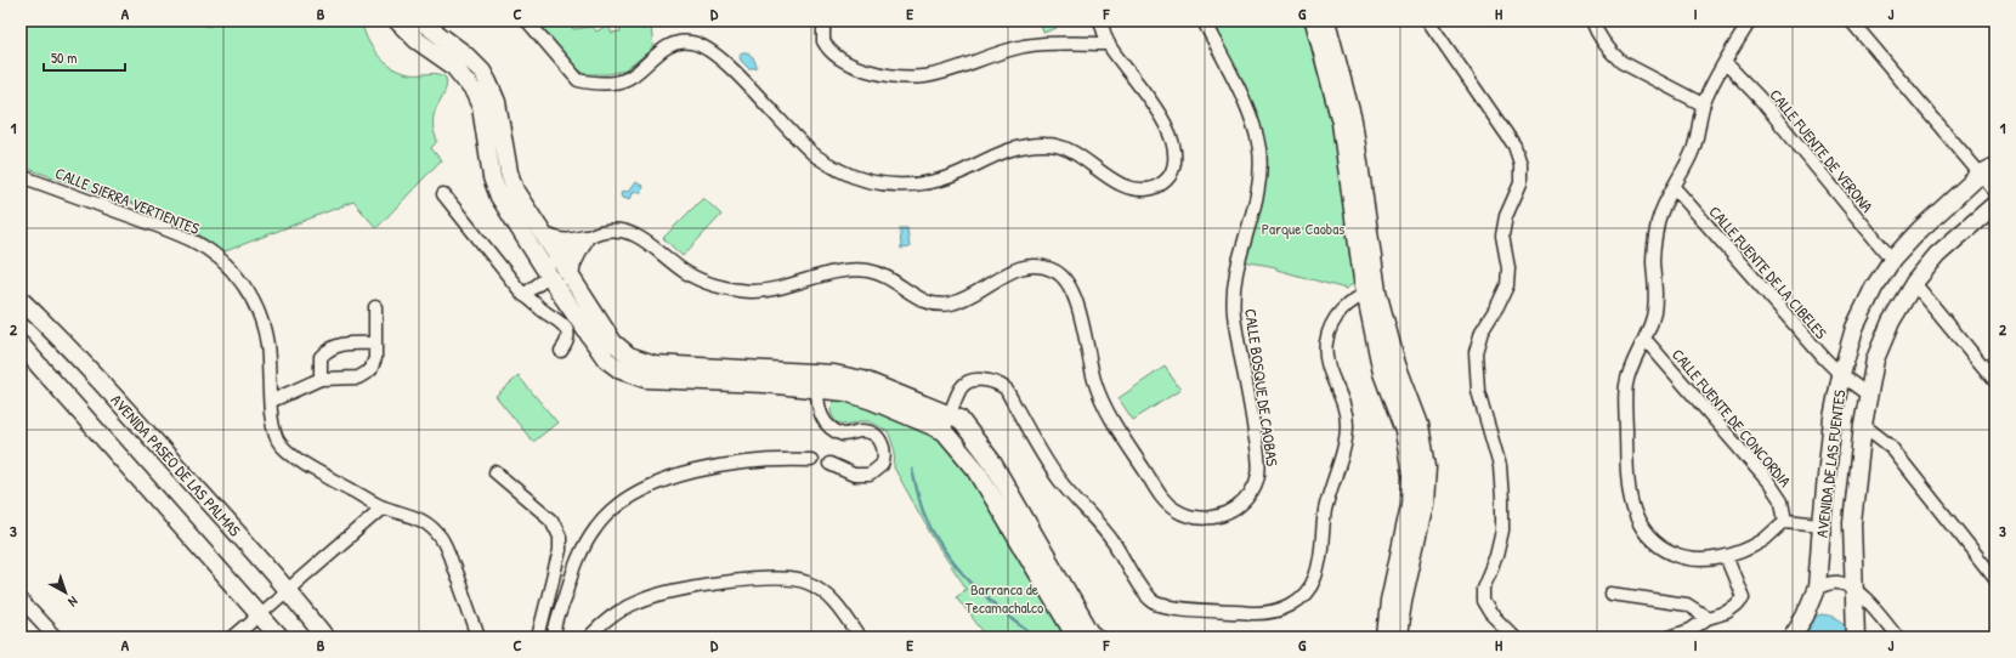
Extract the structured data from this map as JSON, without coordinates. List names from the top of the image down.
{
  "streets": {
    "street": [
      "CALLE FUENTE DE VERONA",
      "CALLE SIERRA VERTIENTES",
      "CALLE FUENTE DE LA CIBELES",
      "CALLE BOSQUE DE CAOBAS",
      "CALLE FUENTE DE CONCORDIA",
      "AVENIDA DE LAS FUENTES",
      "AVENIDA PASEO DE LAS PALMAS"
    ]
  },
  "crossings": [
    ["CALLE FUENTE DE VERONA", "AVENIDA DE LAS FUENTES"],
    ["CALLE FUENTE DE LA CIBELES", "AVENIDA DE LAS FUENTES"]
  ],
  "parks": ["Parque Caobas", "Barranca de Tecamachalco"],
  "scale_bar": "50 m",
  "north": "bottom right",
  "grid": {
    "columns": [
      "A",
      "B",
      "C",
      "D",
      "E",
      "F",
      "G",
      "H",
      "I",
      "J"
    ],
    "rows": ["1", "2", "3"]
  }
}
